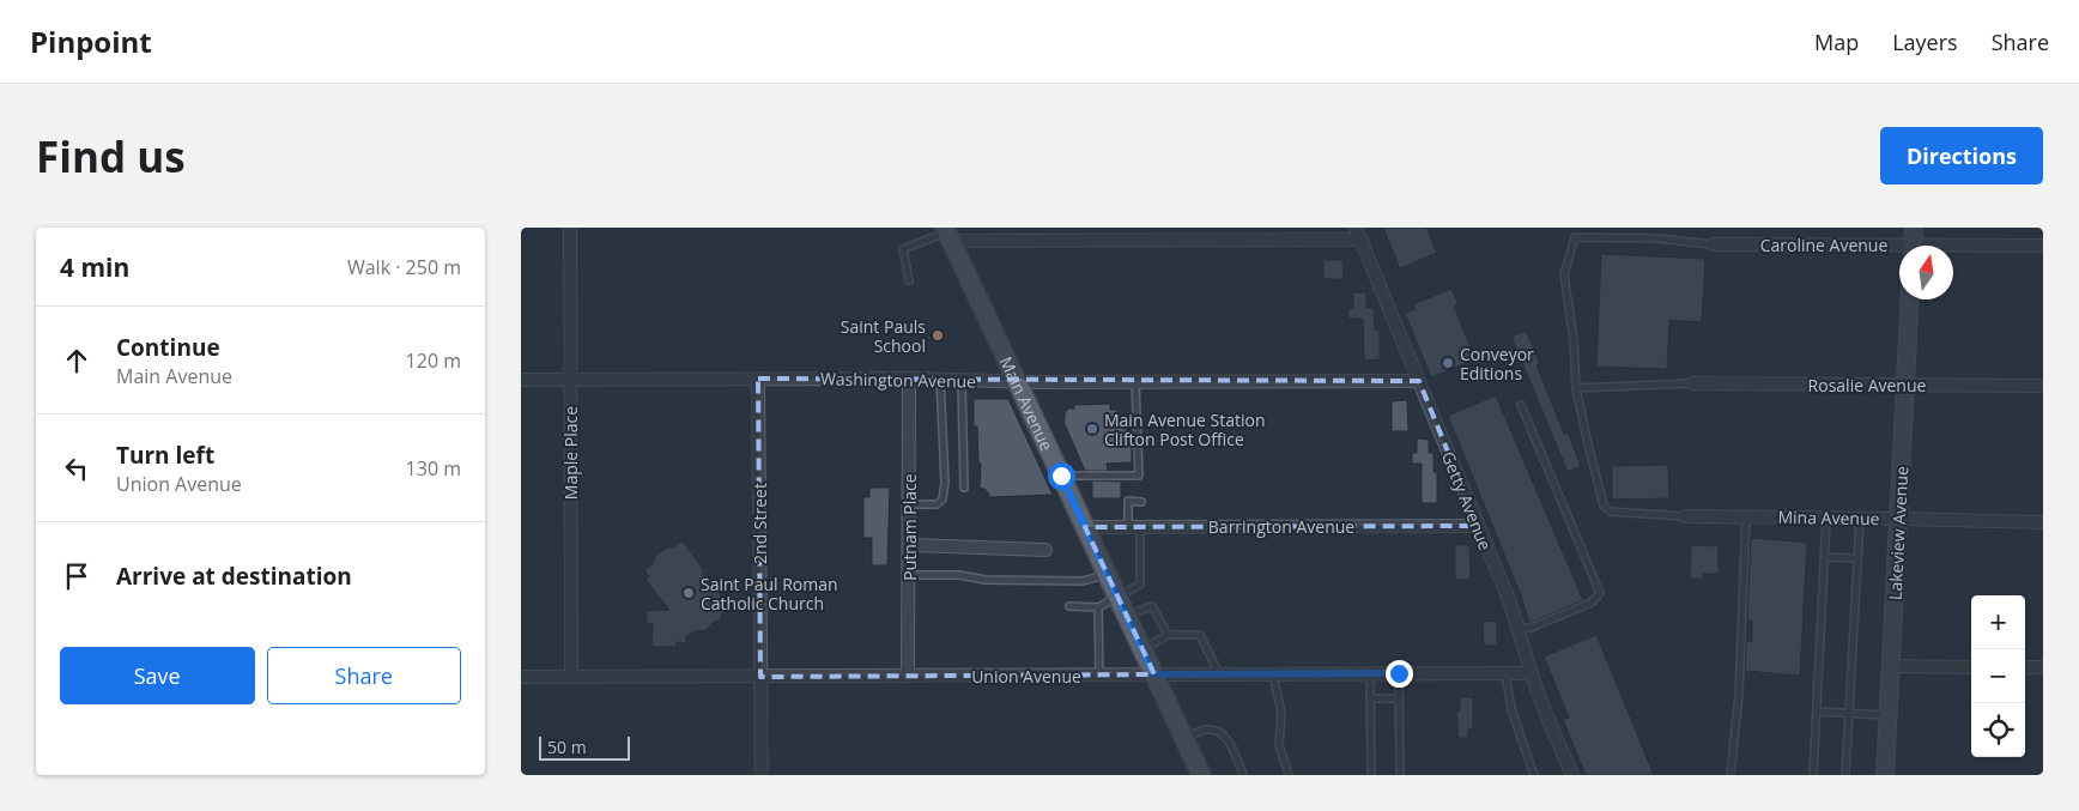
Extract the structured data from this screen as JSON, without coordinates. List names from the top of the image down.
{
  "streets": {
    "main road": ["Main Avenue", "Lakeview Avenue"],
    "street": [
      "Caroline Avenue",
      "Washington Avenue",
      "Rosalie Avenue",
      "Maple Place",
      "Getty Avenue",
      "Mina Avenue",
      "2nd Street",
      "Barrington Avenue",
      "Putnam Place",
      "Union Avenue"
    ]
  },
  "crossings": [
    ["Washington Avenue", "Main Avenue"],
    ["Washington Avenue", "Maple Place"],
    ["Washington Avenue", "Getty Avenue"],
    ["Washington Avenue", "2nd Street"],
    ["Washington Avenue", "Putnam Place"],
    ["Rosalie Avenue", "Lakeview Avenue"],
    ["Main Avenue", "Barrington Avenue"],
    ["Main Avenue", "Union Avenue"],
    ["Maple Place", "Union Avenue"],
    ["Getty Avenue", "Barrington Avenue"],
    ["Getty Avenue", "Union Avenue"],
    ["Mina Avenue", "Lakeview Avenue"],
    ["2nd Street", "Union Avenue"],
    ["Putnam Place", "Union Avenue"]
  ],
  "places": [
    "Saint Pauls School",
    "Conveyor Editions",
    "Main Avenue Station Clifton Post Office",
    "Saint Paul Roman Catholic Church"
  ],
  "scale_bar": "50 m",
  "north": "top",
  "page": {
    "header": "Pinpoint",
    "nav": ["Map", "Layers", "Share"],
    "buttons": [
      "Directions",
      ["Save", "Share"]
    ],
    "title": "Find us",
    "heading": ["4 min", "Walk · 250 m"],
    "list": [
      ["Continue", "Main Avenue", "120 m"],
      ["Turn left", "Union Avenue", "130 m"],
      "Arrive at destination"
    ],
    "map_buttons": ["+", "−"],
    "scale": "50 m"
  }
}
